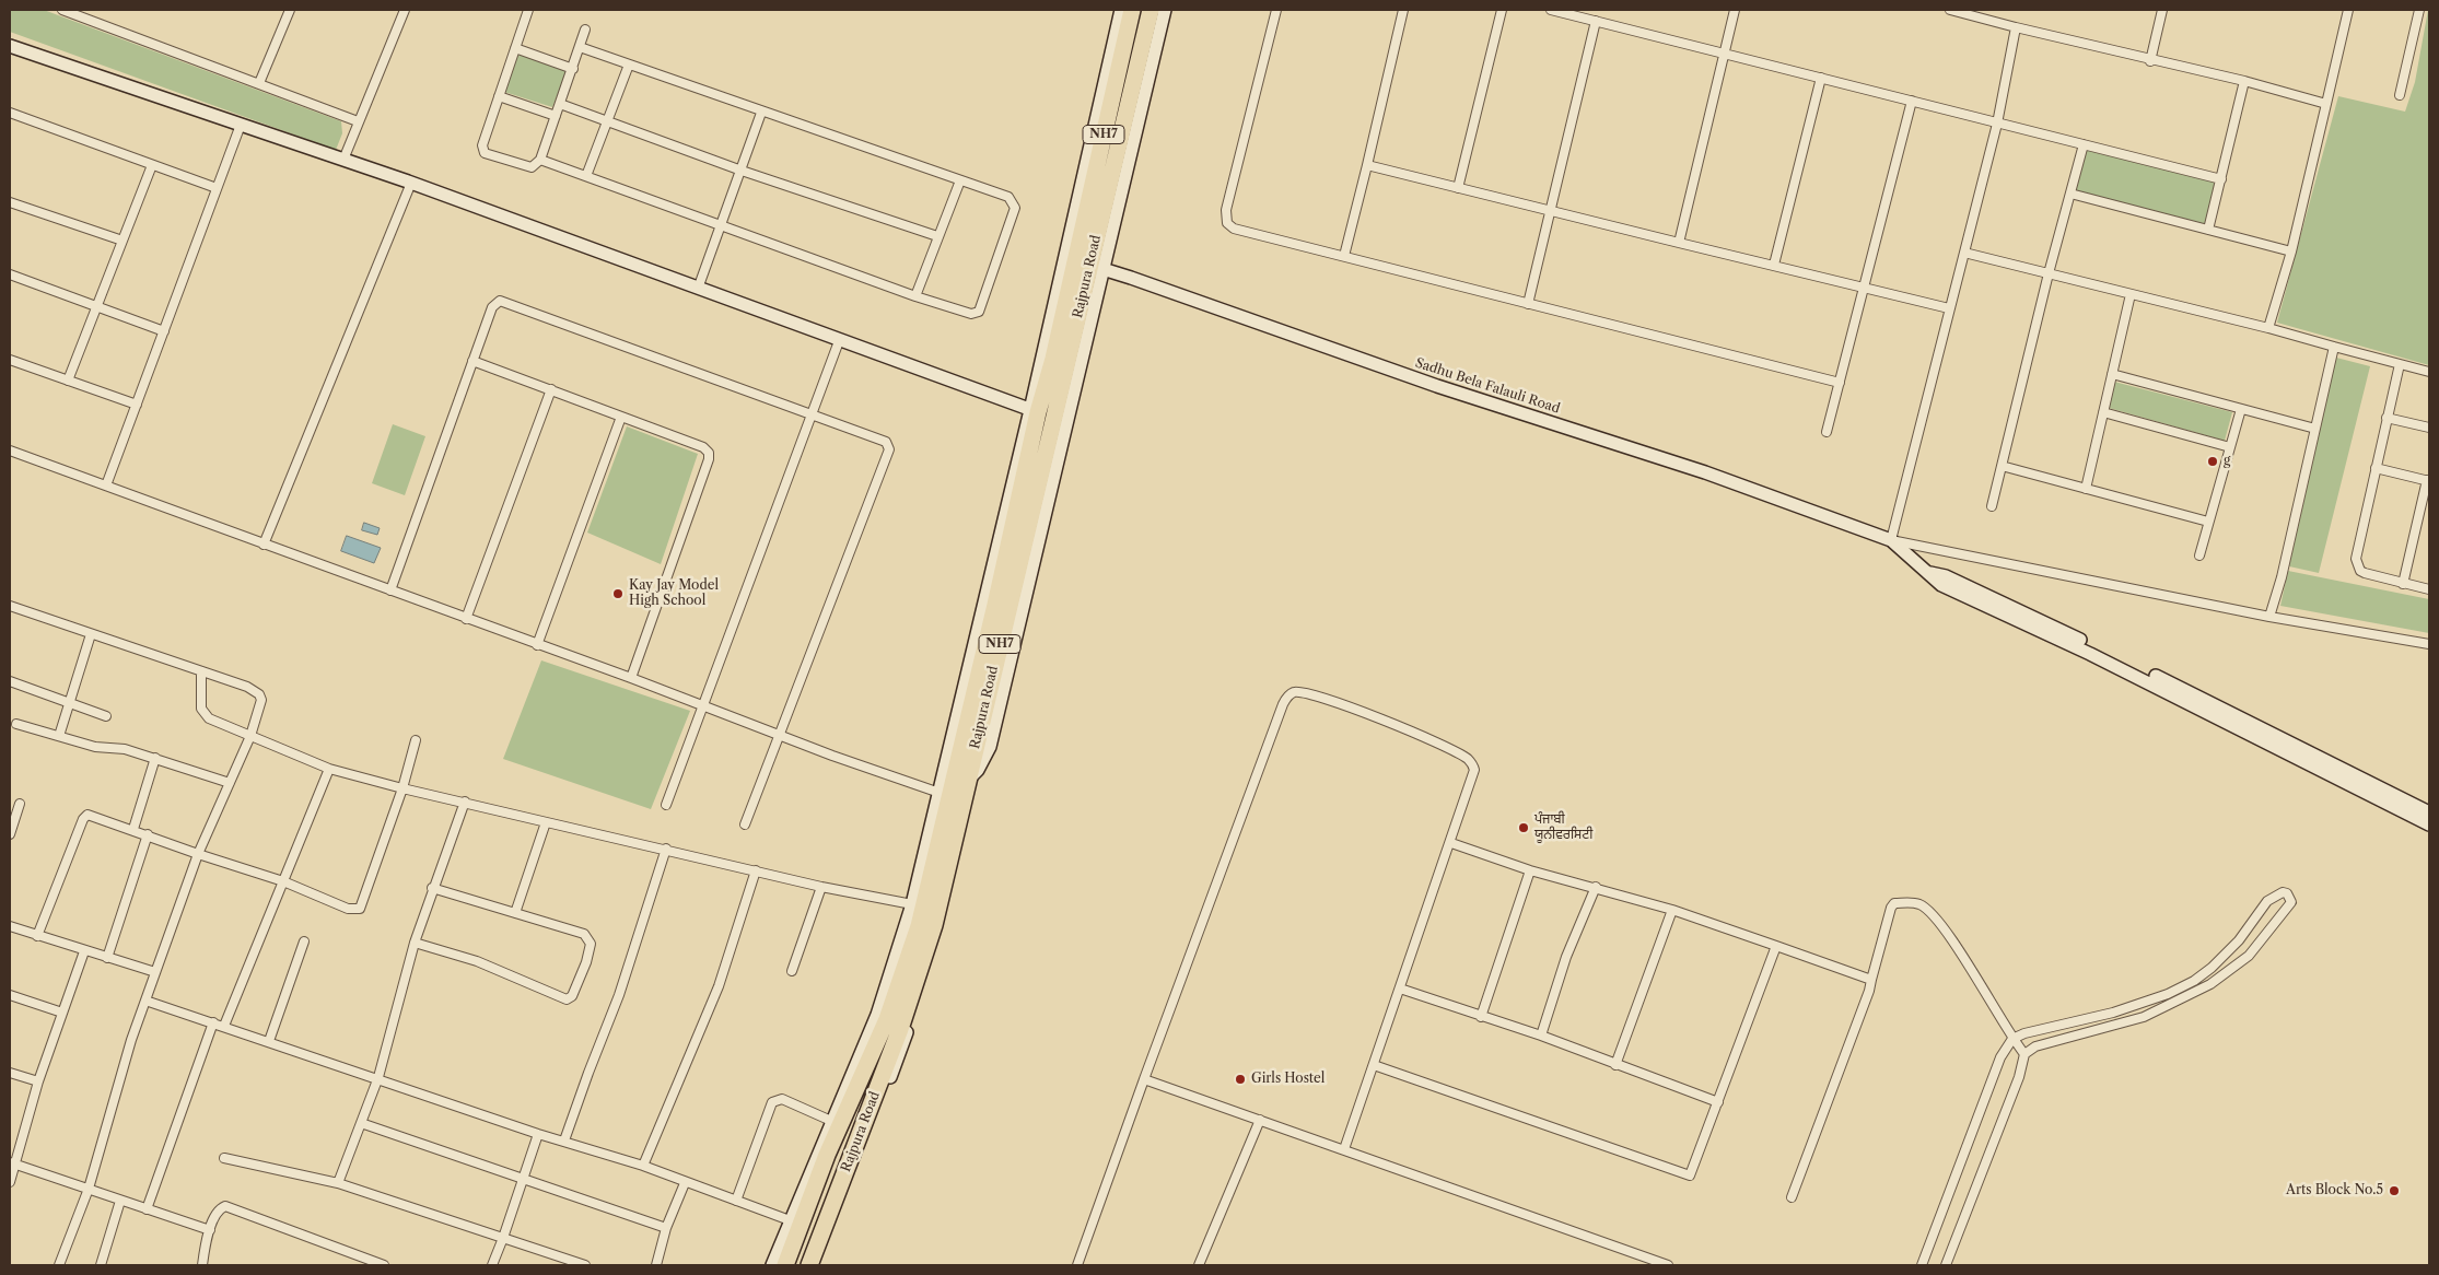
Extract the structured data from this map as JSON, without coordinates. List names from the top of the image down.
{
  "streets": {
    "highway": ["NH7", "Rajpura Road"],
    "street": ["Sadhu Bela Falauli Road"]
  },
  "crossings": [
    ["NH7", "Rajpura Road"],
    ["NH7", "Sadhu Bela Falauli Road"],
    ["Rajpura Road", "Sadhu Bela Falauli Road"]
  ],
  "places": [
    "g",
    "Kay Jay Model High School",
    "ਪੰਜਾਬੀ ਯੂਨੀਵਰਸਿਟੀ",
    "Girls Hostel",
    "Arts Block No.5"
  ]
}
